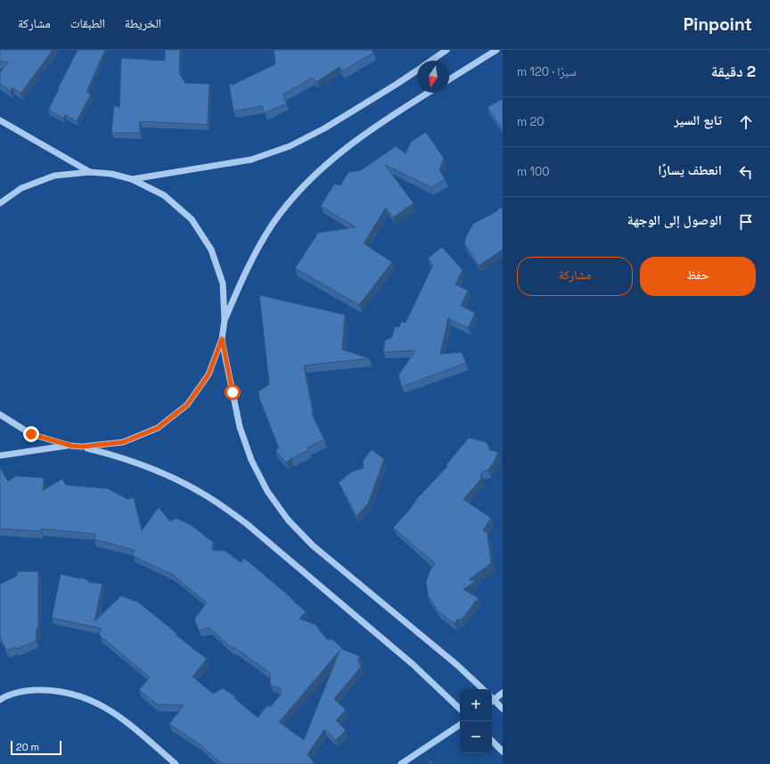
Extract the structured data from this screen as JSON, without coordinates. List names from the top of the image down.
{
  "scale_bar": "20 m",
  "north": "bottom",
  "page": {
    "header": "Pinpoint",
    "nav": ["الخريطة", "الطبقات", "مشاركة"],
    "heading": ["2 دقيقة", "سيرًا · 120 m"],
    "list": [
      ["تابع السير", "20 m"],
      ["انعطف يسارًا", "100 m"],
      "الوصول إلى الوجهة"
    ],
    "buttons": ["حفظ", "مشاركة"],
    "map_buttons": ["+", "−"],
    "scale": "20 m"
  }
}
